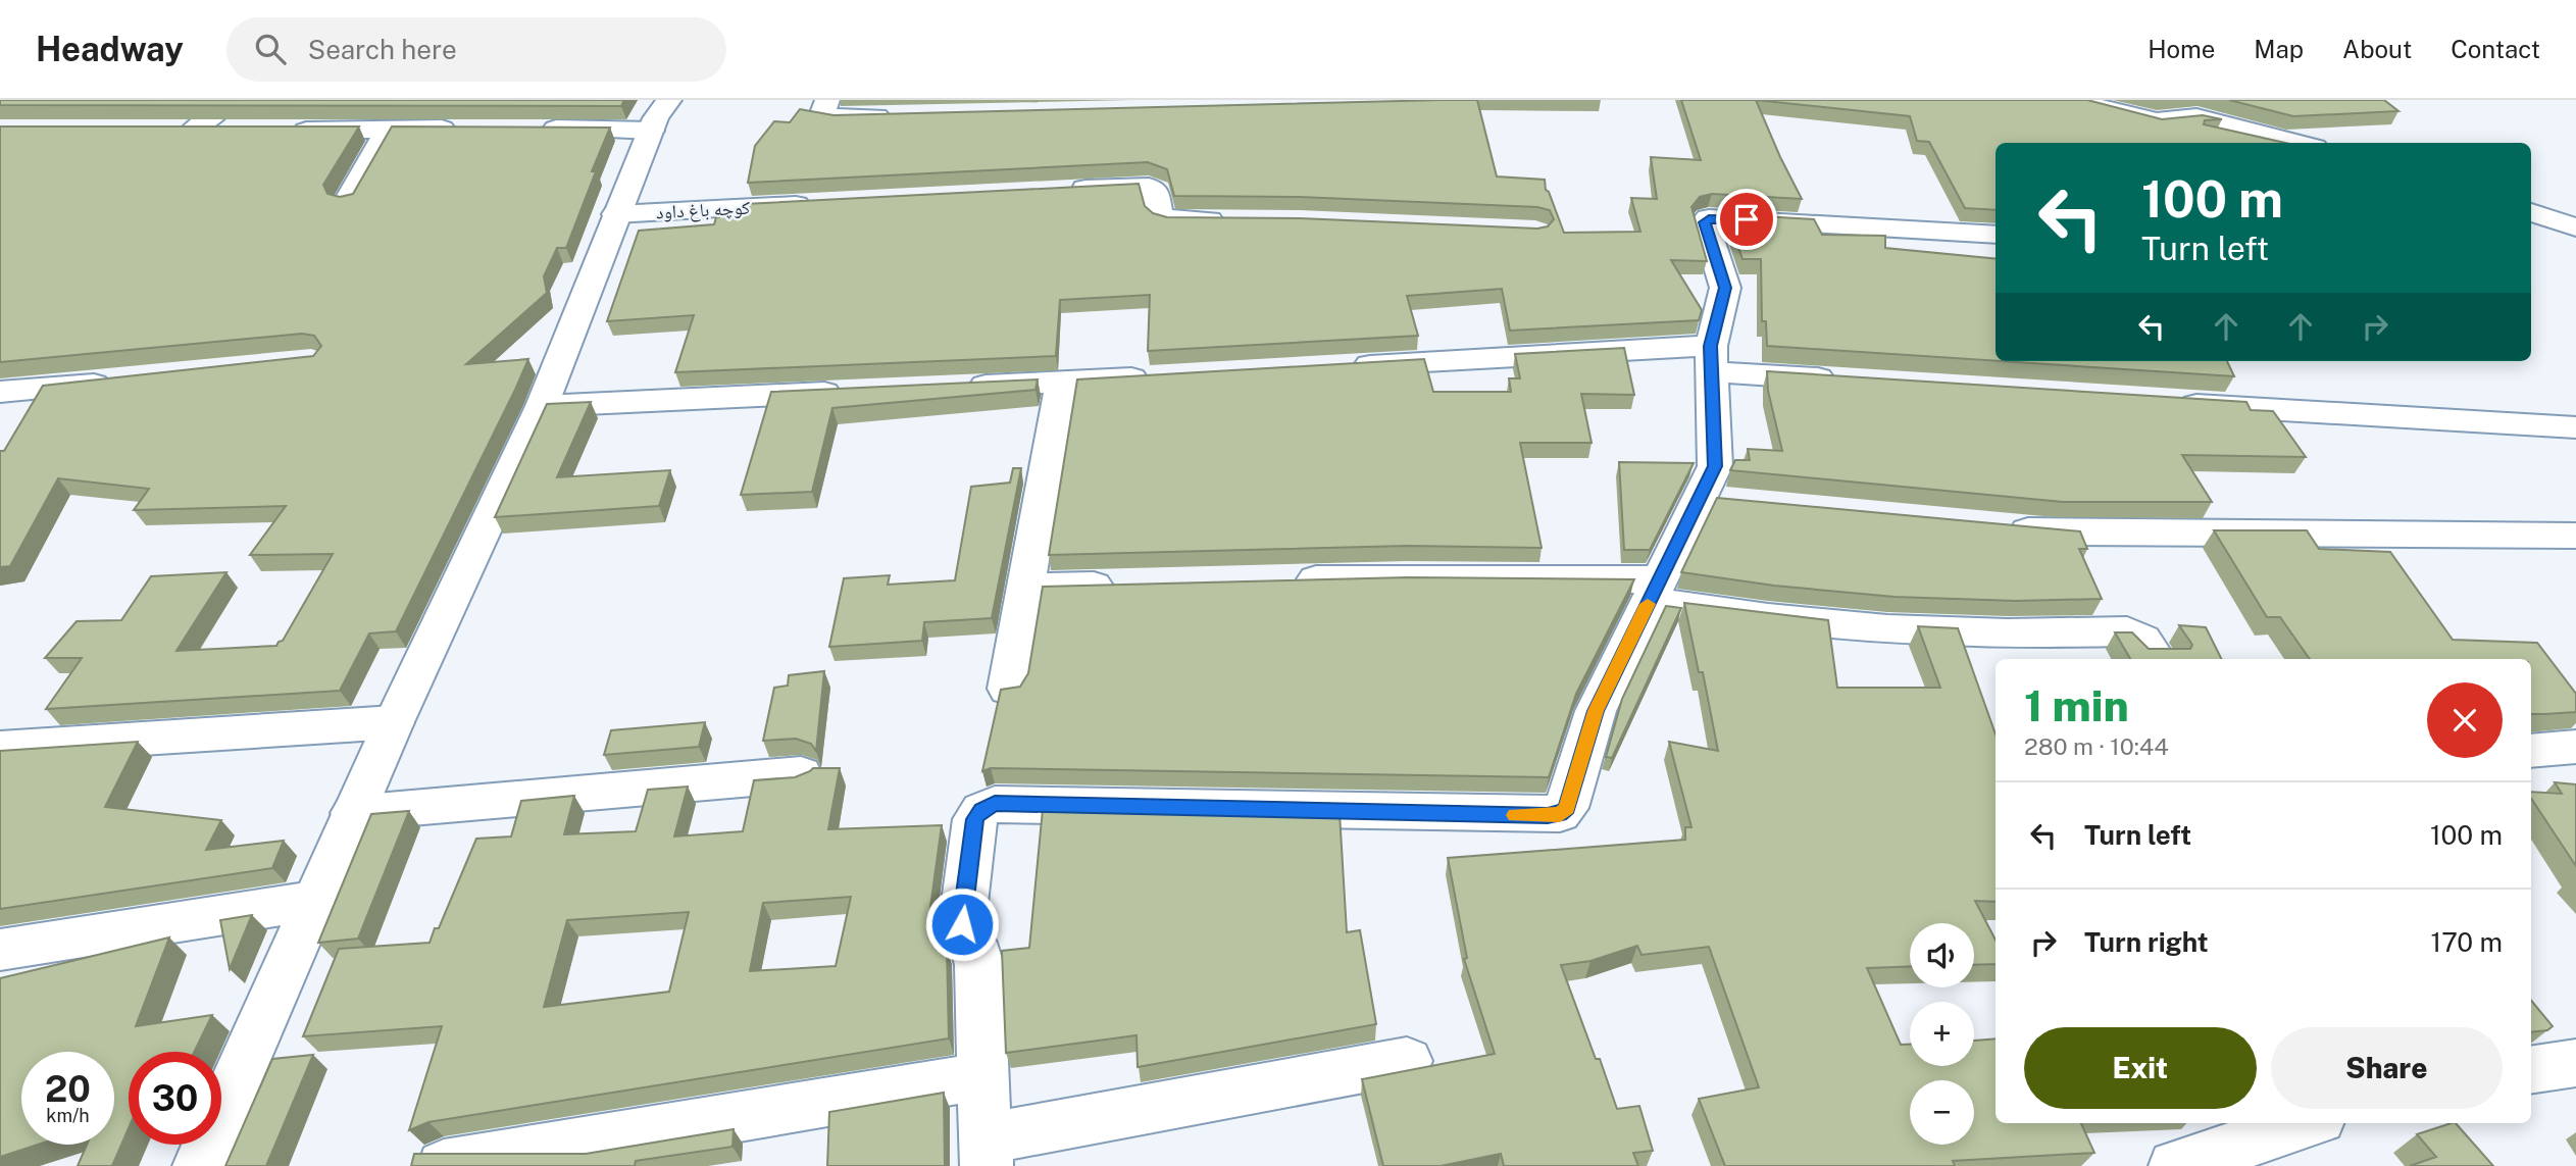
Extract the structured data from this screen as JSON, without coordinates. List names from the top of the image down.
{
  "streets": {
    "street": ["کوچه باغ داود"]
  },
  "page": {
    "header": "Headway",
    "search": "Search here",
    "nav": [
      "Home",
      "Map",
      "About",
      "Contact"
    ],
    "turn": ["100 m", "Turn left"],
    "heading": ["1 min", "280 m · 10:44"],
    "list": [
      {
        "name": "Turn left",
        "value": "100 m"
      },
      {
        "name": "Turn right",
        "value": "170 m"
      }
    ],
    "map_buttons": ["+", "−"],
    "buttons": ["Exit", "Share"],
    "speed": "20 km/h",
    "limit": "30"
  }
}
